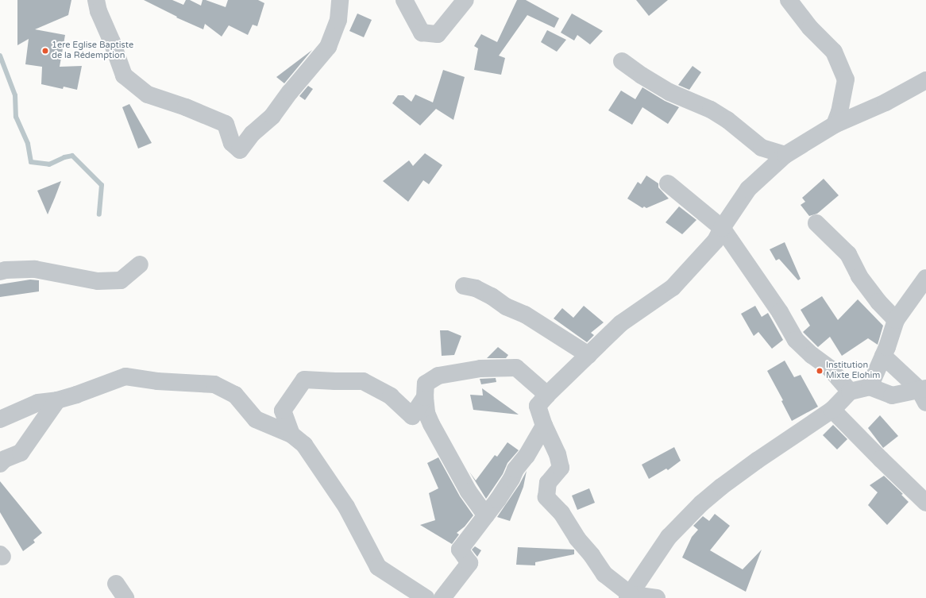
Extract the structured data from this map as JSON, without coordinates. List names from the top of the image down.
{
  "places": ["1ere Eglise Baptiste de la Rédemption", "Institution Mixte Elohim"]
}
